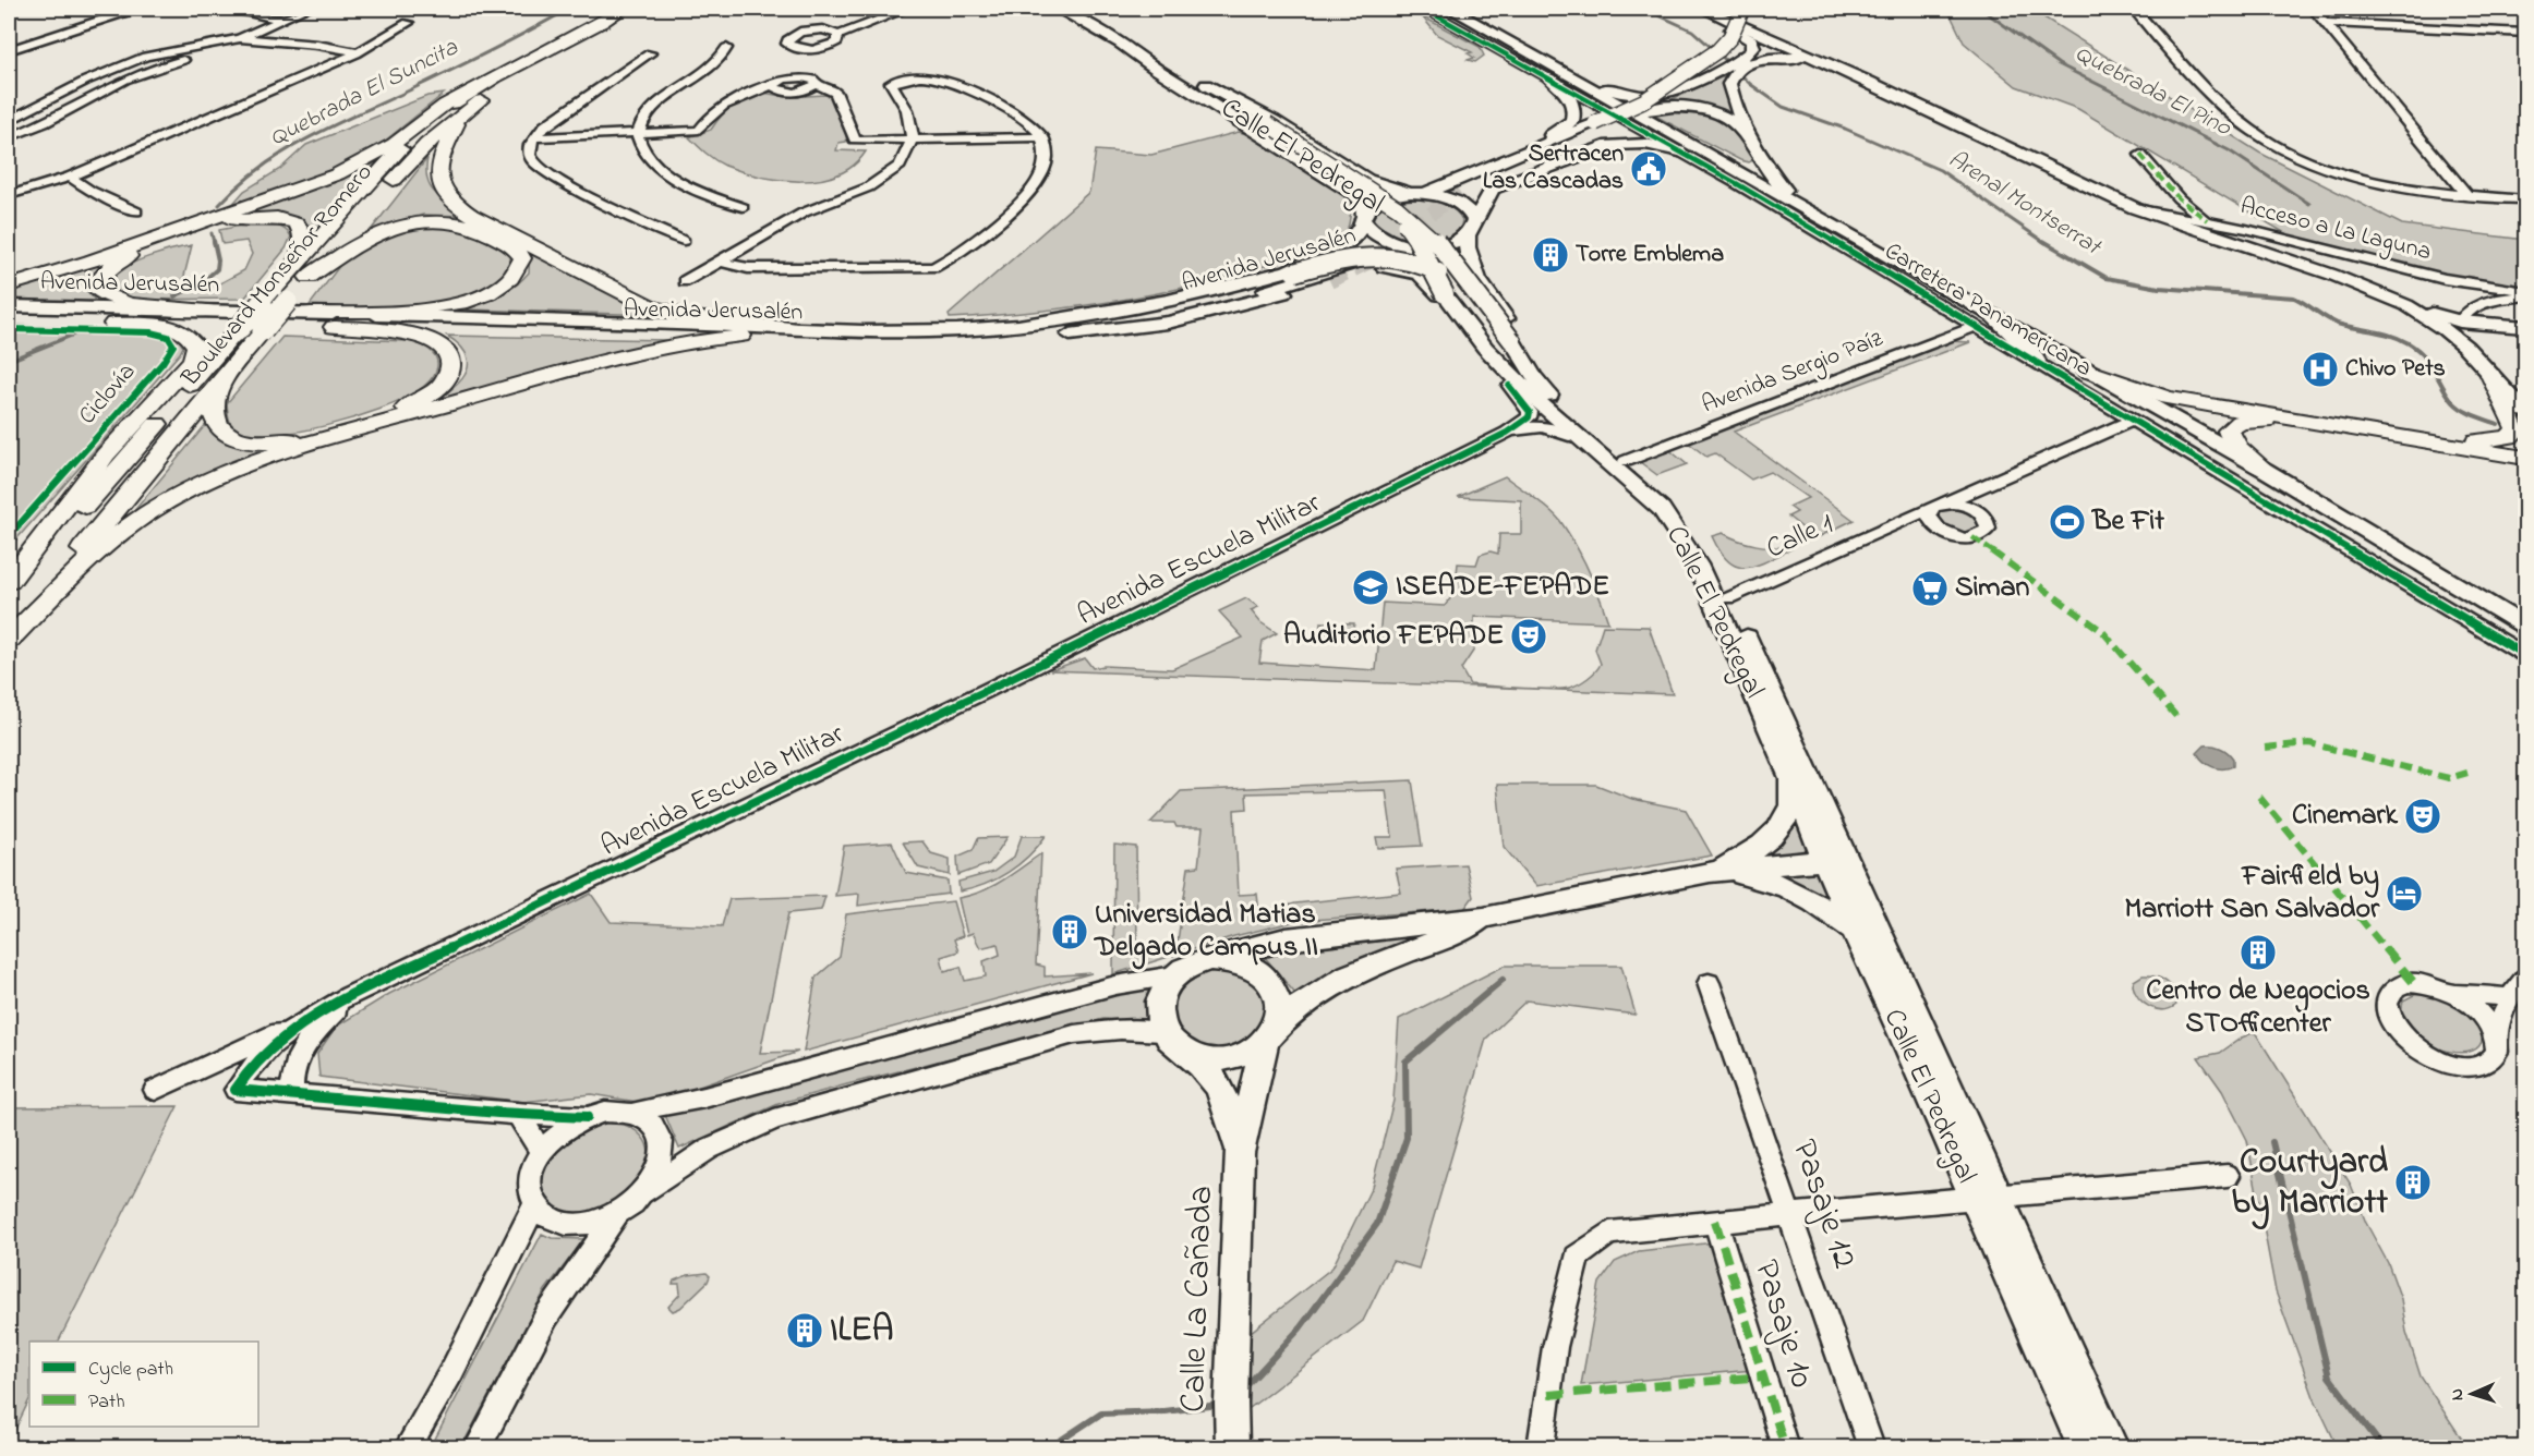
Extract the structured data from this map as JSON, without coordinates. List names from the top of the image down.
{
  "streets": {
    "highway": ["Boulevard Monseñor Romero"],
    "main road": [
      "Calle El Pedregal",
      "Avenida Jerusalén",
      "Carretera Panamericana",
      "Calle La Cañada"
    ],
    "street": [
      "Acceso a La Laguna",
      "Avenida Sergio Paíz",
      "Calle 1",
      "Avenida Escuela Militar",
      "Pasaje 12",
      "Pasaje 10"
    ],
    "cycle path": ["Ciclovía"]
  },
  "crossings": [
    ["Calle El Pedregal", "Avenida Sergio Paíz"],
    ["Calle El Pedregal", "Calle 1"],
    ["Carretera Panamericana", "Avenida Sergio Paíz"],
    ["Carretera Panamericana", "Calle 1"]
  ],
  "water": ["Quebrada El Pino", "Quebrada El Suncita", "Arenal Montserrat"],
  "places": {
    "public building": ["Sertracen Las Cascadas"],
    "building": [
      "Torre Emblema",
      "Universidad Matias Delgado Campus II",
      "Centro de Negocios STOfficenter",
      "Courtyard by Marriott",
      "ILEA"
    ],
    "hospital": ["Chivo Pets"],
    "sports": ["Be Fit"],
    "school or university": ["ISEADE-FEPADE"],
    "supermarket": ["Siman"],
    "theatre": ["Auditorio FEPADE", "Cinemark"],
    "hotel": ["Fairfield by Marriott San Salvador"]
  },
  "legend": ["Cycle path", "Path"],
  "north": "left"
}
